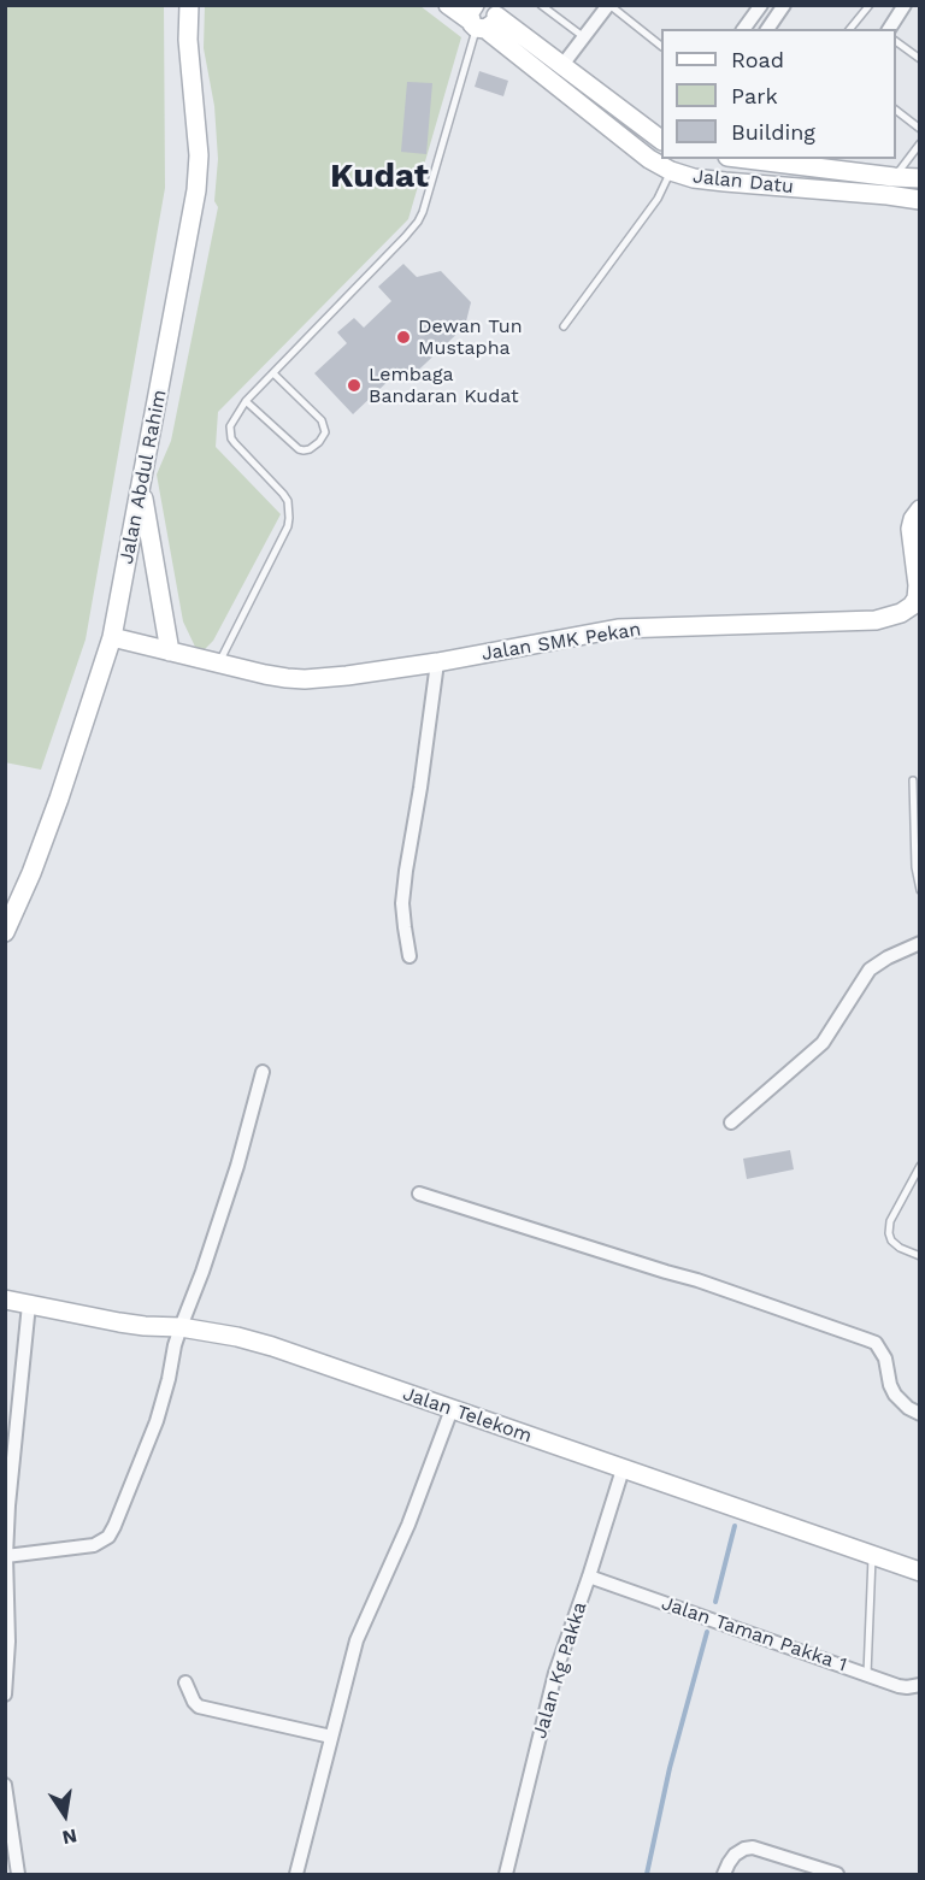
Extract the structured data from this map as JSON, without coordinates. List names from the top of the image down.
{
  "streets": {
    "street": [
      "Jalan Datu",
      "Jalan Abdul Rahim",
      "Jalan SMK Pekan",
      "Jalan Telekom",
      "Jalan Taman Pakka 1",
      "Jalan Kg Pakka"
    ]
  },
  "crossings": [
    ["Jalan Abdul Rahim", "Jalan SMK Pekan"],
    ["Jalan Telekom", "Jalan Kg Pakka"],
    ["Jalan Taman Pakka 1", "Jalan Kg Pakka"]
  ],
  "districts": ["Kudat"],
  "places": ["Dewan Tun Mustapha", "Lembaga Bandaran Kudat"],
  "legend": ["Road", "Park", "Building"],
  "north": "bottom"
}
